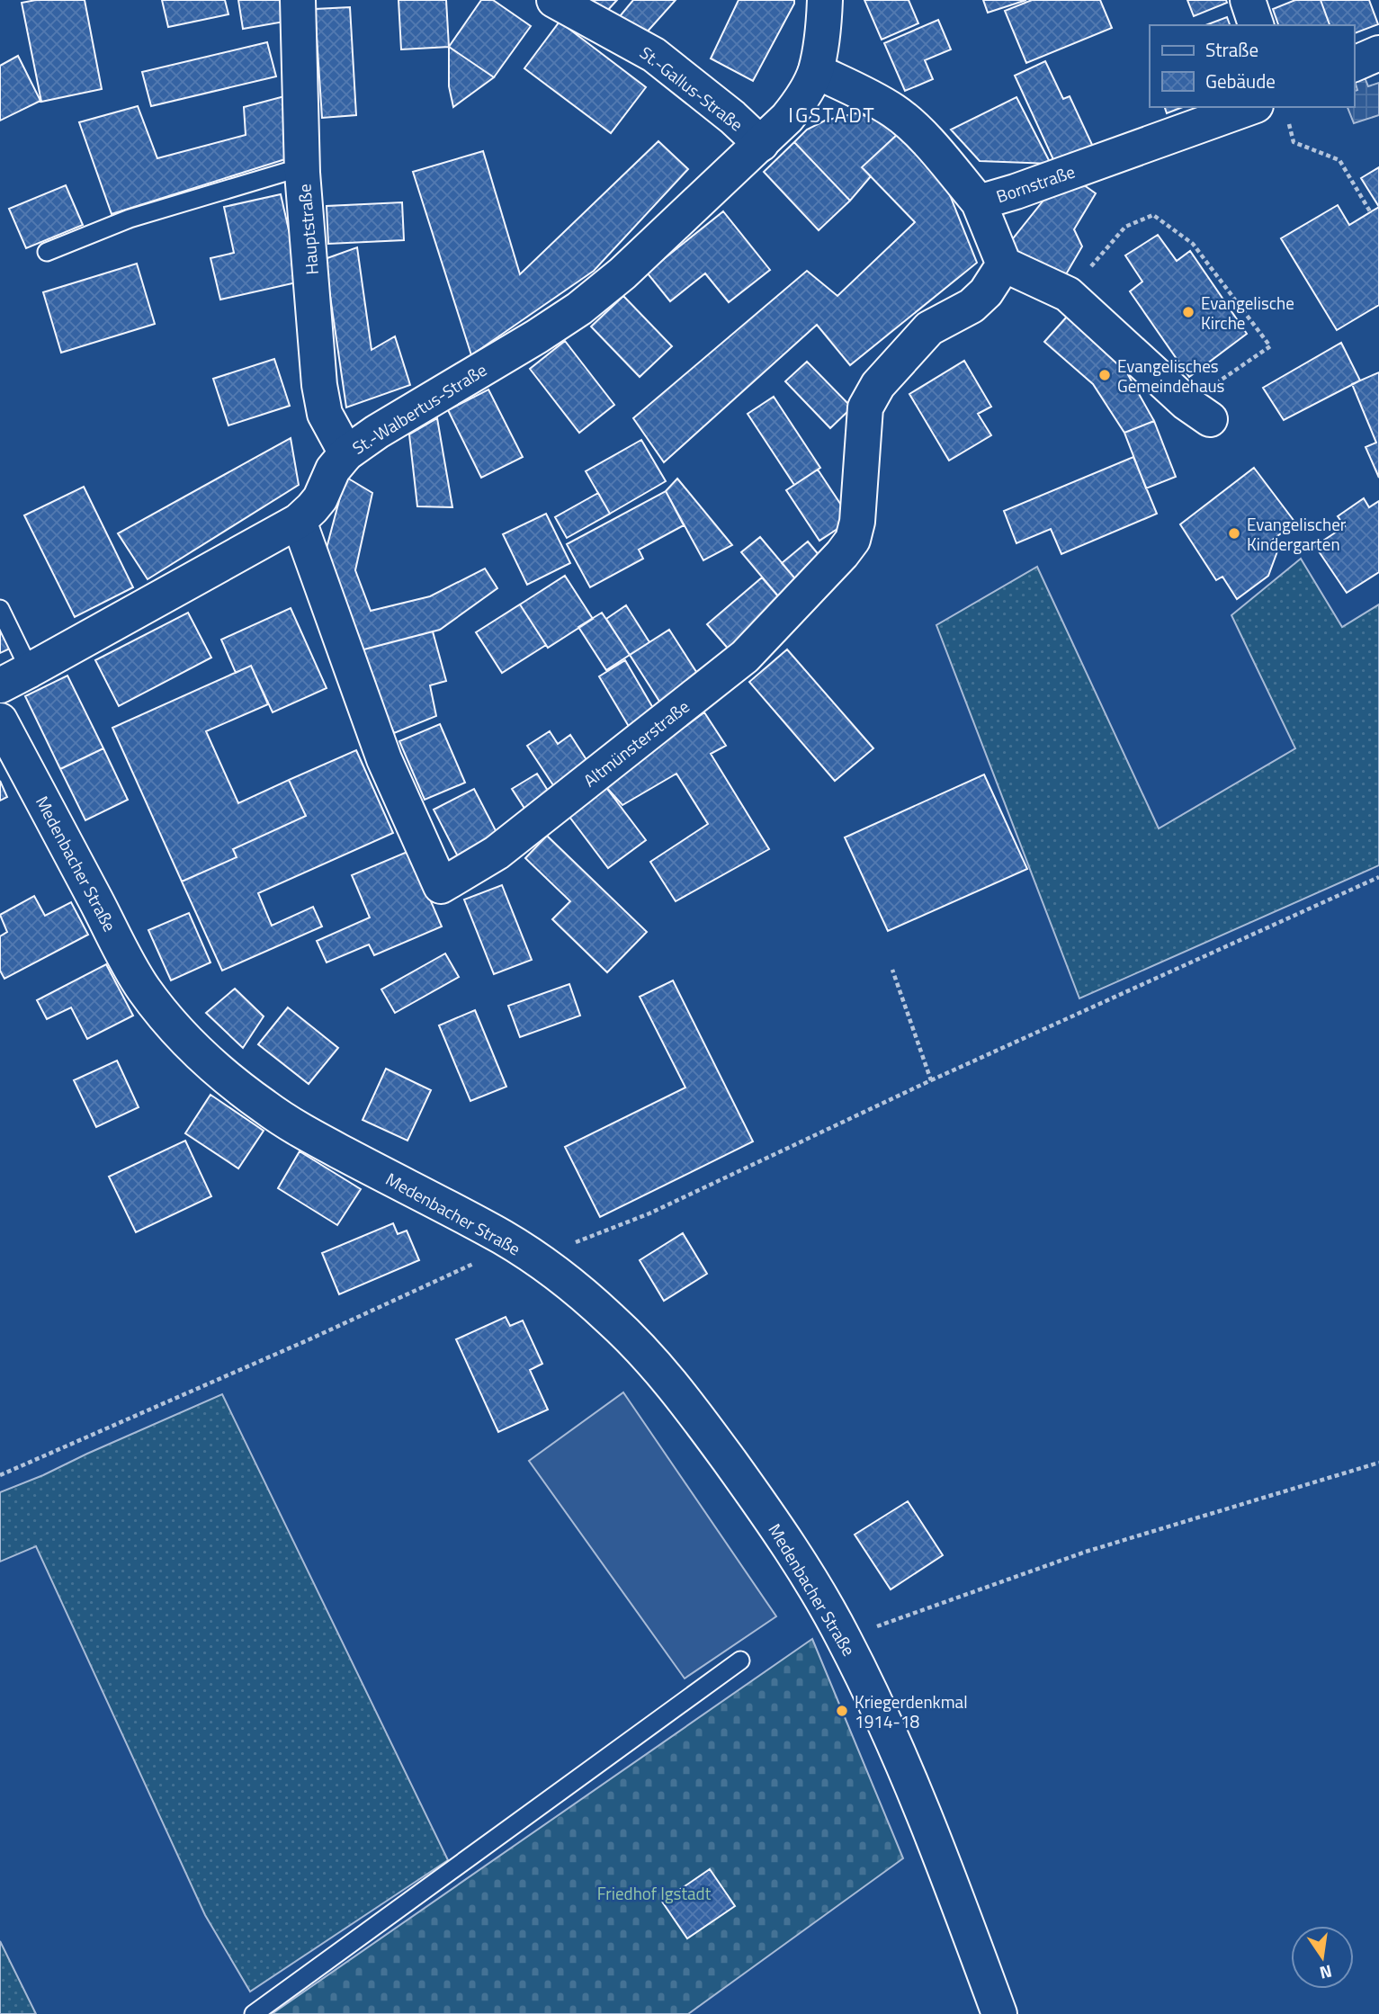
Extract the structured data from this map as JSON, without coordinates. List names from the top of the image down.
{
  "streets": {
    "street": [
      "St.-Gallus-Straße",
      "Bornstraße",
      "Hauptstraße",
      "St.-Walbertus-Straße",
      "Altmünsterstraße",
      "Medenbacher Straße"
    ]
  },
  "crossings": [
    ["St.-Gallus-Straße", "St.-Walbertus-Straße"],
    ["Bornstraße", "St.-Walbertus-Straße"],
    ["Hauptstraße", "St.-Walbertus-Straße"],
    ["St.-Walbertus-Straße", "Altmünsterstraße"]
  ],
  "districts": ["IGSTADT"],
  "parks": ["Friedhof Igstadt"],
  "places": [
    "Evangelische Kirche",
    "Evangelisches Gemeindehaus",
    "Evangelischer Kindergarten",
    "Kriegerdenkmal 1914-18"
  ],
  "legend": ["Straße", "Gebäude"],
  "north": "bottom"
}
